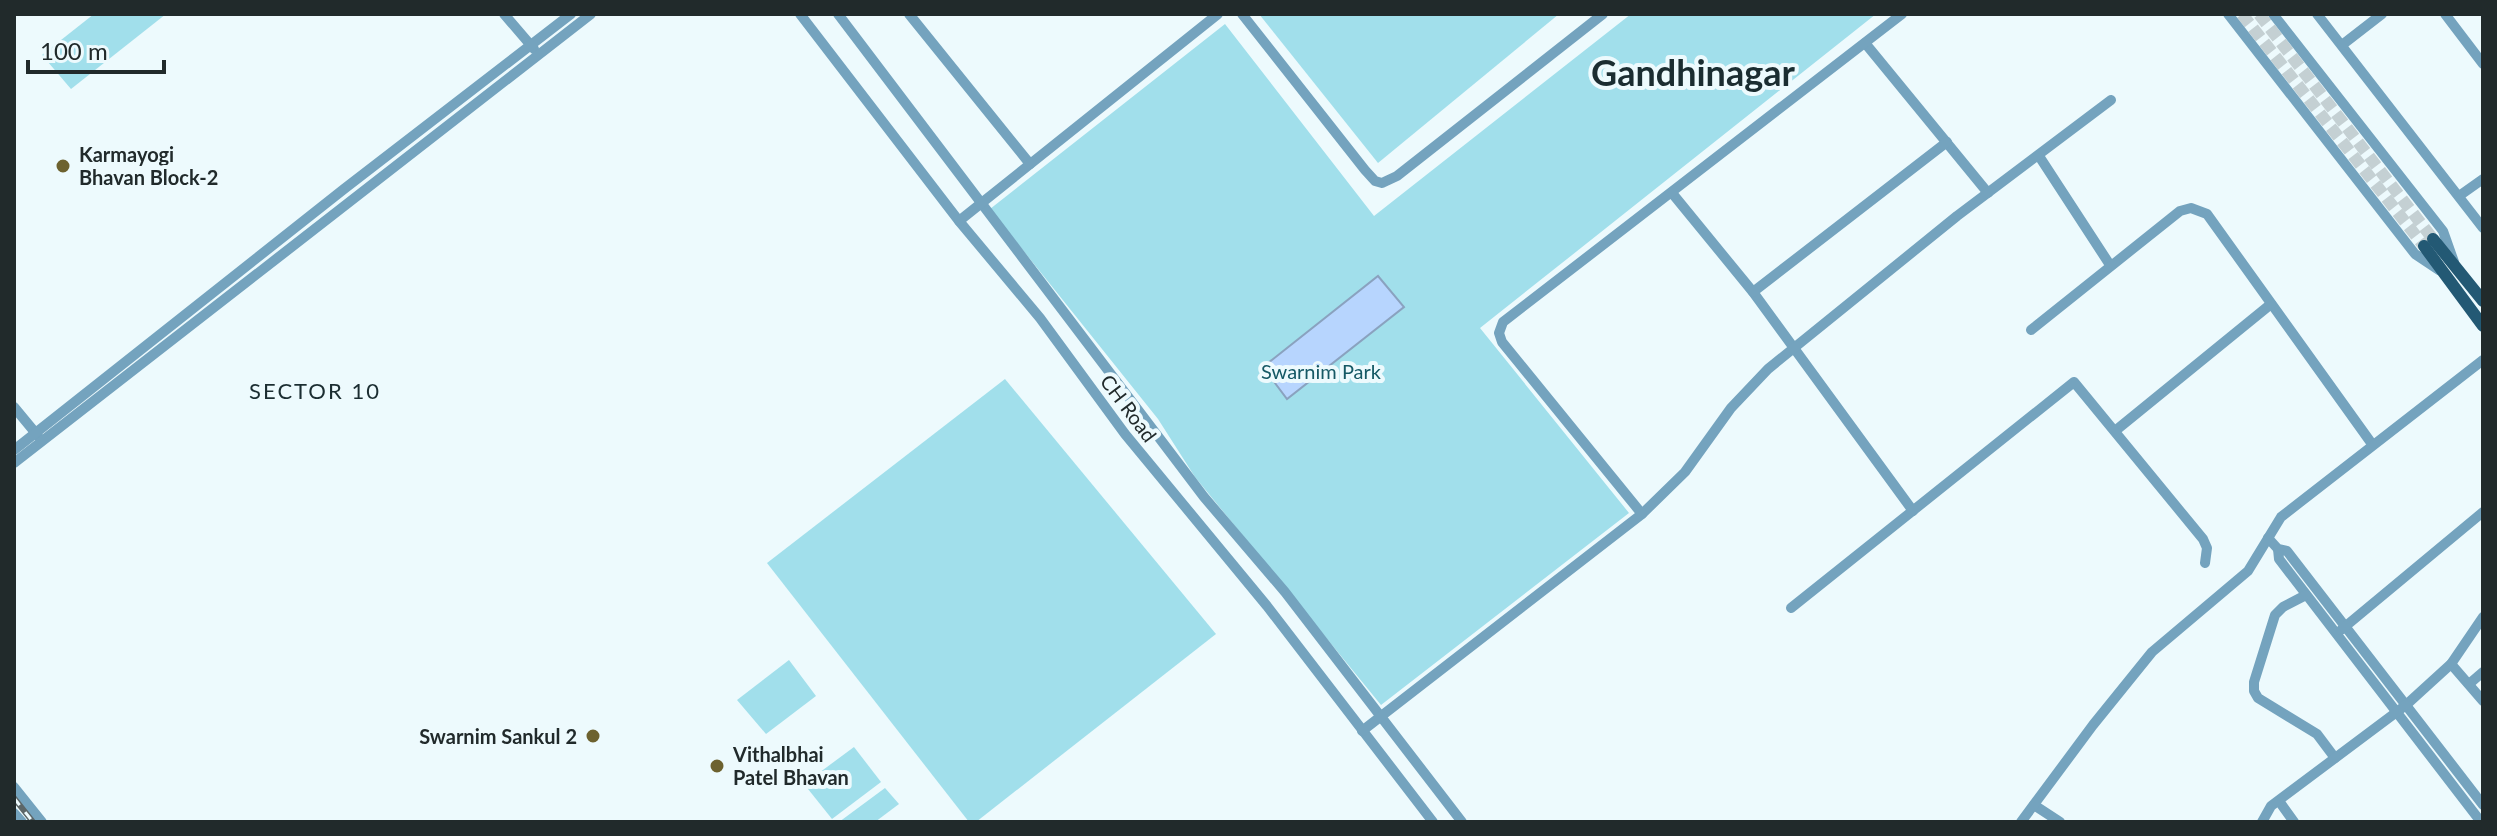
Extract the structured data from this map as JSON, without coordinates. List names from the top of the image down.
{
  "streets": {
    "street": ["CH Road"]
  },
  "districts": ["Gandhinagar", "SECTOR 10"],
  "parks": ["Swarnim Park"],
  "places": ["Karmayogi Bhavan Block-2", "Swarnim Sankul 2", "Vithalbhai Patel Bhavan"],
  "scale_bar": "100 m"
}
